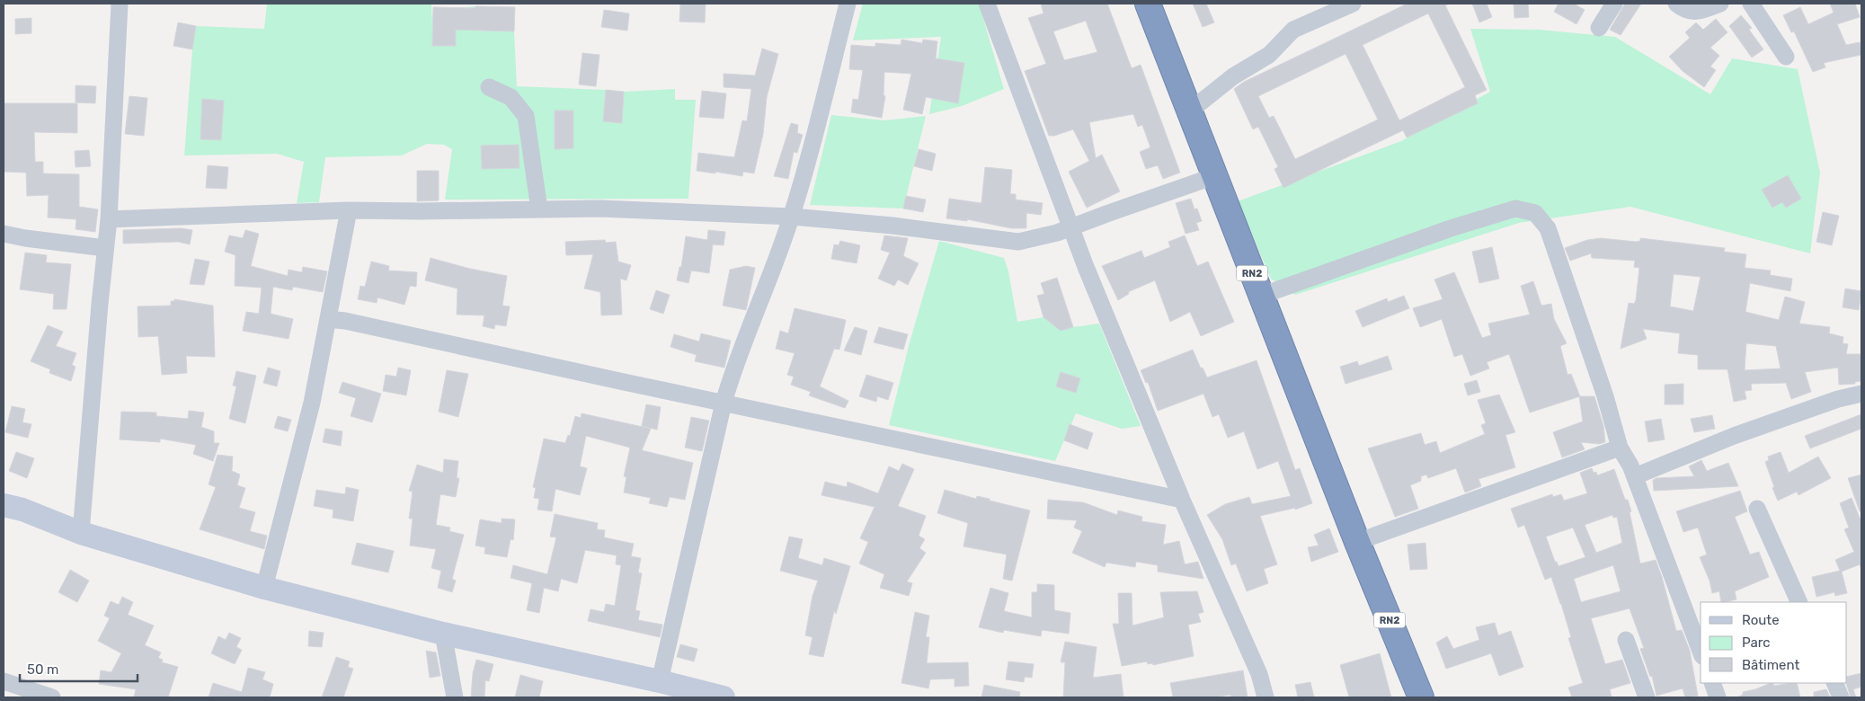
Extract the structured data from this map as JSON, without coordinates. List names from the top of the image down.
{
  "streets": {
    "highway": ["RN2"]
  },
  "legend": ["Route", "Parc", "Bâtiment"],
  "scale_bar": "50 m"
}
